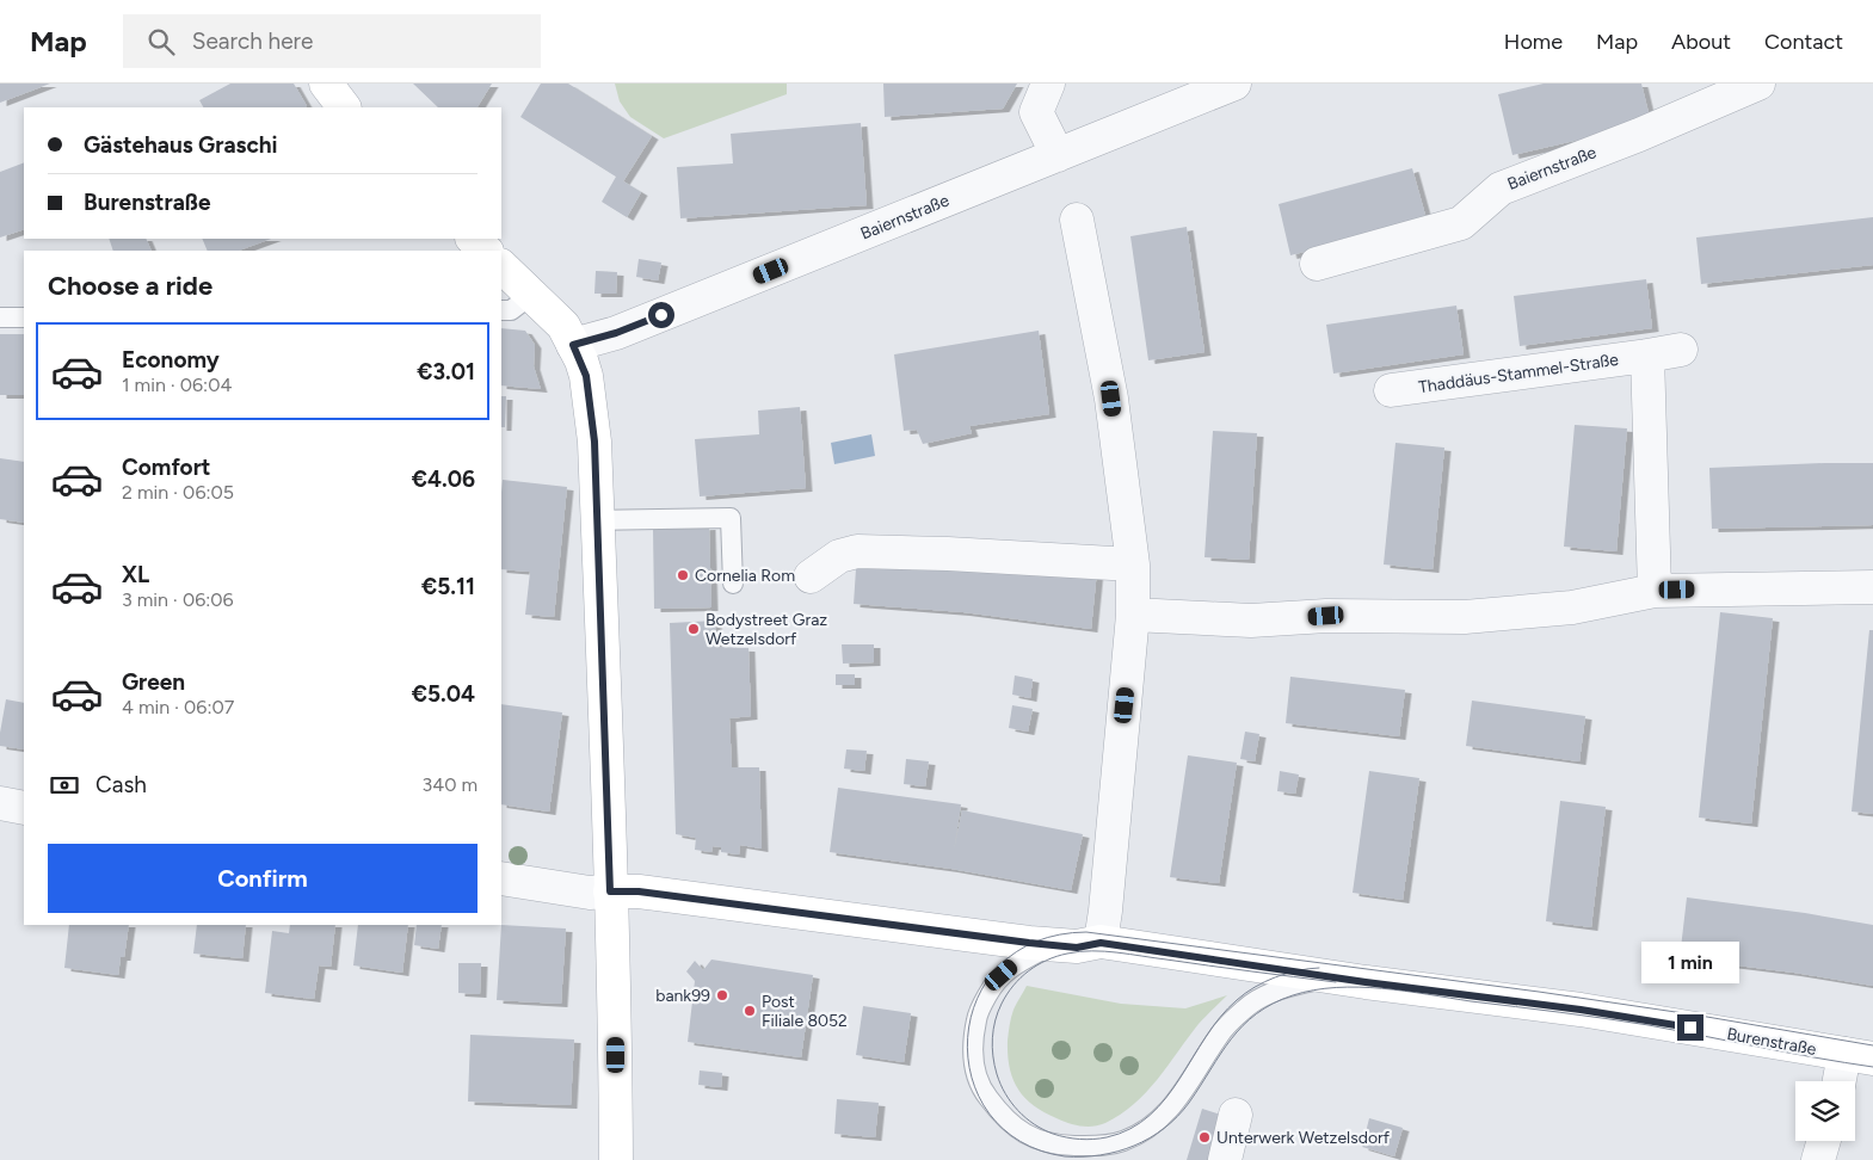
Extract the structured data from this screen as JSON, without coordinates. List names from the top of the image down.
{
  "streets": {
    "street": ["Baiernstraße", "Thaddäus-Stammel-Straße", "Burenstraße"]
  },
  "places": [
    "Cornelia Rom",
    "Bodystreet Graz Wetzelsdorf",
    "bank99",
    "Post Filiale 8052",
    "Unterwerk Wetzelsdorf"
  ],
  "page": {
    "header": "Map",
    "search": "Search here",
    "nav": [
      "Home",
      "Map",
      "About",
      "Contact"
    ],
    "banner": ["Gästehaus Graschi", "Burenstraße"],
    "heading": "Choose a ride",
    "list": [
      {
        "name": "Economy",
        "note": "1 min · 06:04",
        "value": "€3.01"
      },
      {
        "name": "Comfort",
        "note": "2 min · 06:05",
        "value": "€4.06"
      },
      {
        "name": "XL",
        "note": "3 min · 06:06",
        "value": "€5.11"
      },
      {
        "name": "Green",
        "note": "4 min · 06:07",
        "value": "€5.04"
      }
    ],
    "pay": ["Cash", "340 m"],
    "buttons": "Confirm",
    "bubble": "1 min"
  }
}
